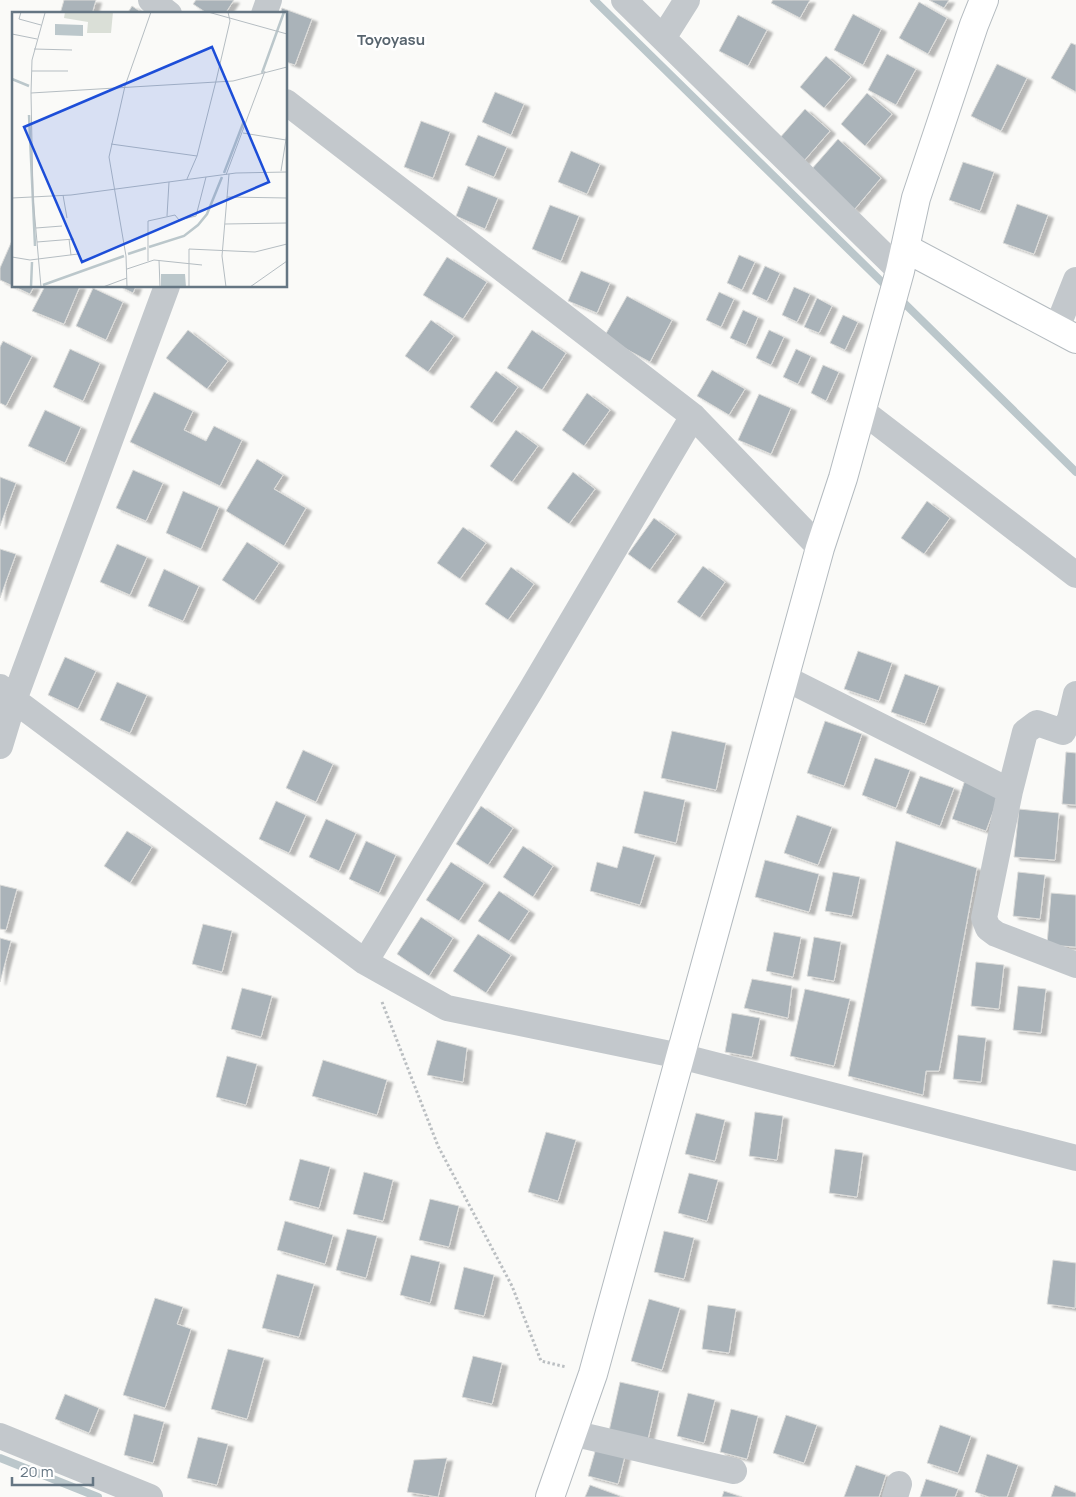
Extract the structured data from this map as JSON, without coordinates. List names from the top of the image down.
{
  "districts": ["Toyoyasu"],
  "scale_bar": "20 m"
}
